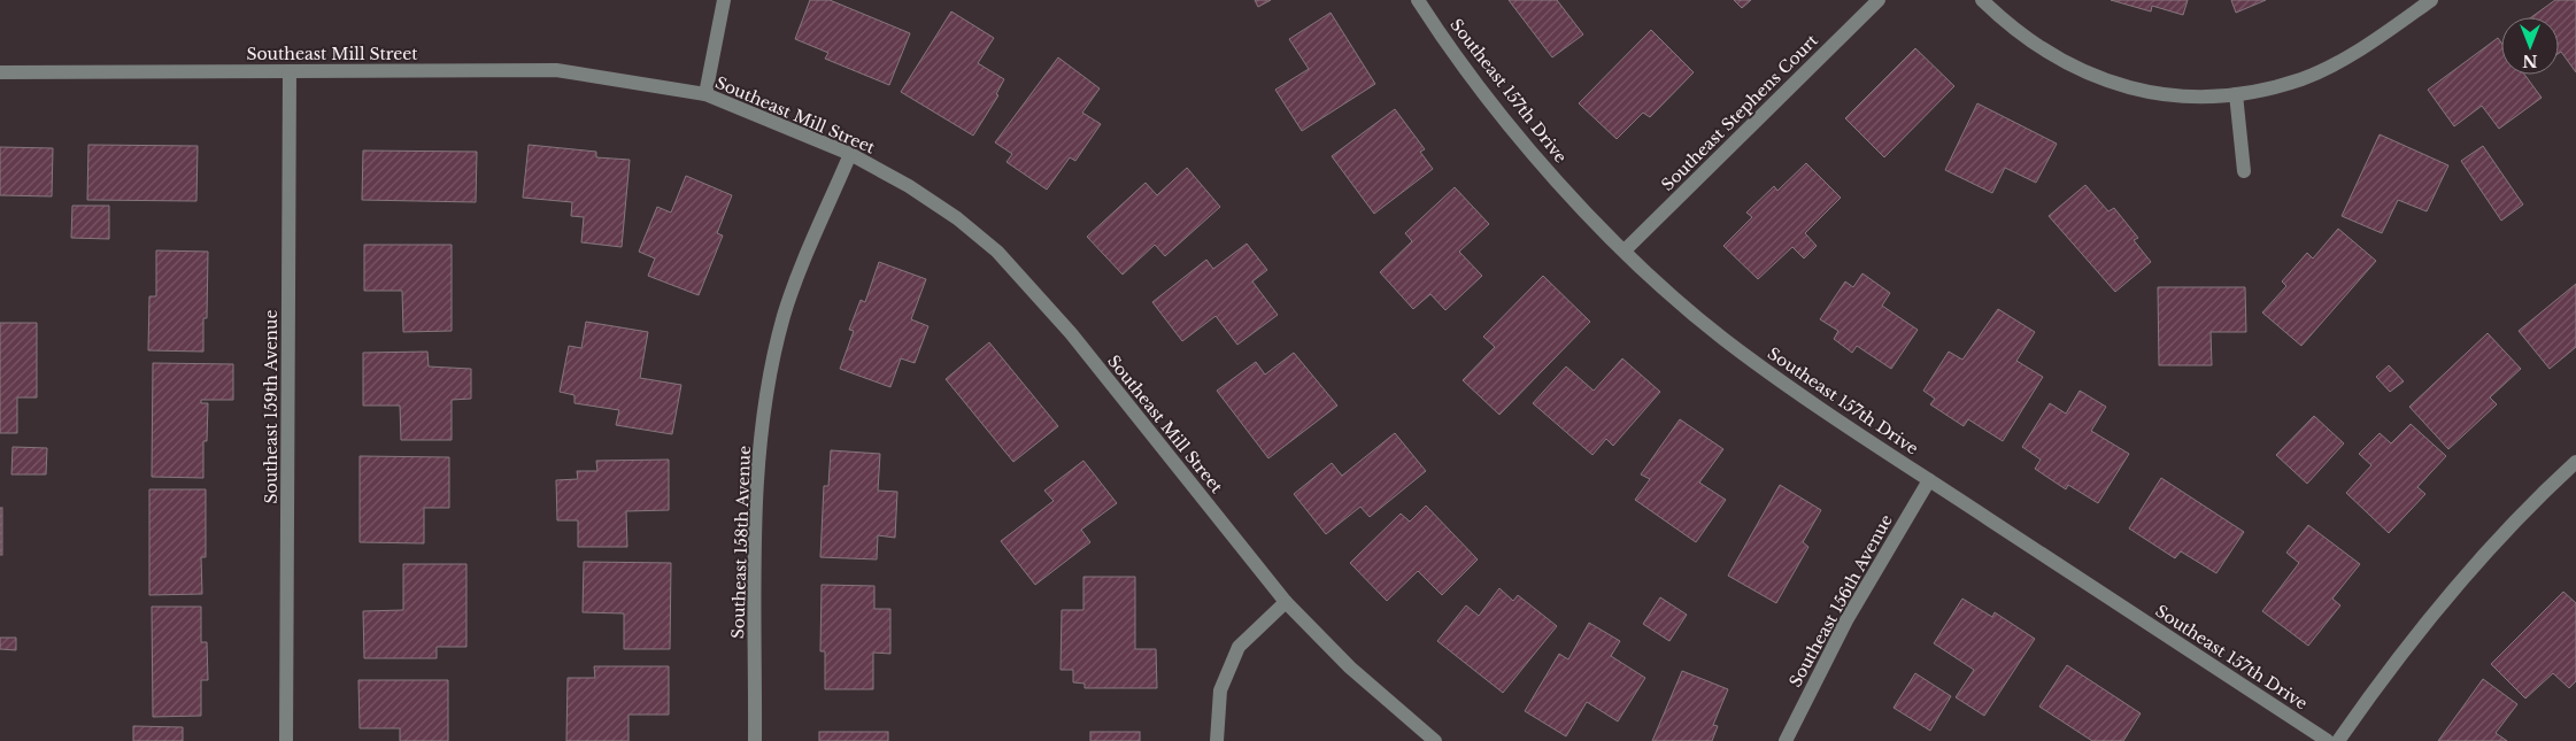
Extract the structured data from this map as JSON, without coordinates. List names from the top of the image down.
{
  "streets": {
    "street": [
      "Southeast Mill Street",
      "Southeast 157th Drive",
      "Southeast Stephens Court",
      "Southeast 159th Avenue",
      "Southeast 158th Avenue",
      "Southeast 156th Avenue"
    ]
  },
  "crossings": [
    ["Southeast Mill Street", "Southeast 159th Avenue"],
    ["Southeast Mill Street", "Southeast 158th Avenue"],
    ["Southeast 157th Drive", "Southeast Stephens Court"],
    ["Southeast 157th Drive", "Southeast 156th Avenue"]
  ],
  "north": "bottom"
}
